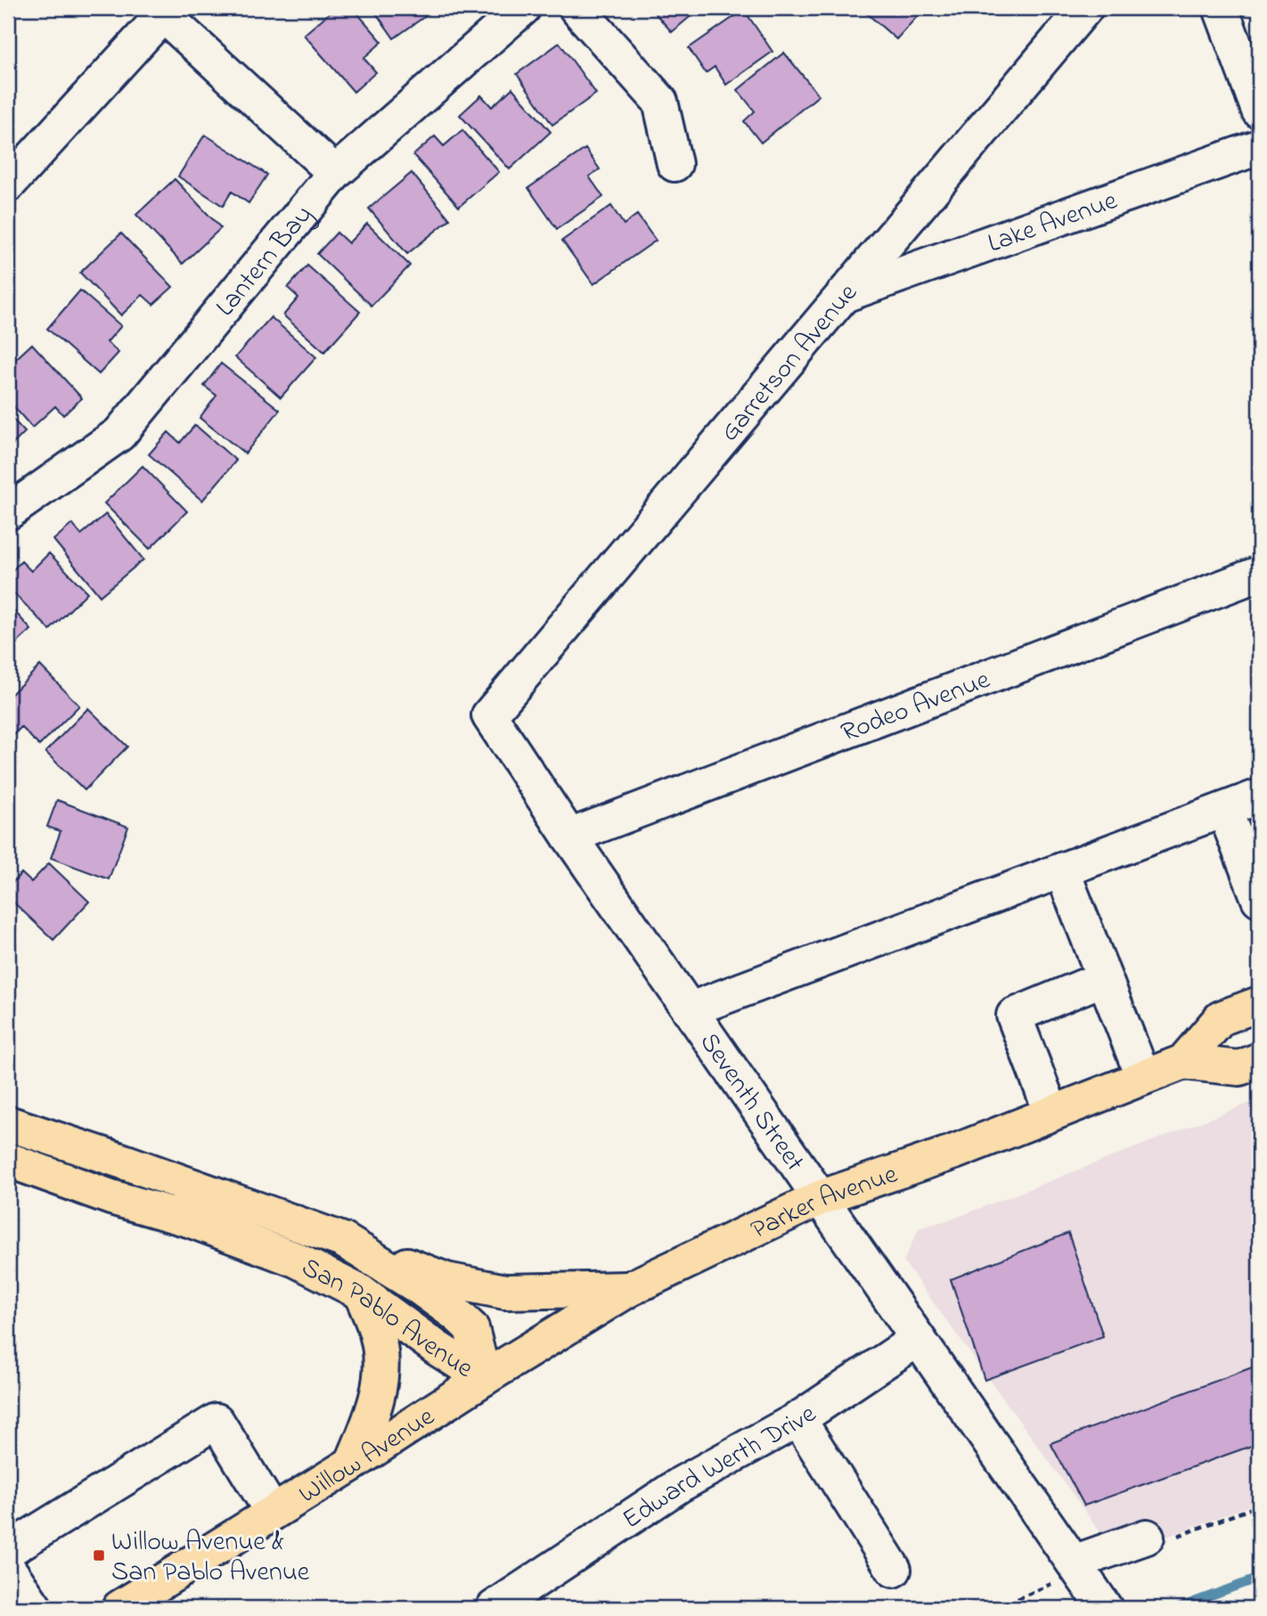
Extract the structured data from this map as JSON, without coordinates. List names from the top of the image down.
{
  "streets": {
    "main road": ["Parker Avenue", "San Pablo Avenue", "Willow Avenue"],
    "street": [
      "Lake Avenue",
      "Lantern Bay",
      "Garretson Avenue",
      "Rodeo Avenue",
      "Seventh Street",
      "Edward Werth Drive"
    ]
  },
  "crossings": [
    ["Lake Avenue", "Garretson Avenue"],
    ["Garretson Avenue", "Seventh Street"],
    ["Rodeo Avenue", "Seventh Street"],
    ["Seventh Street", "Parker Avenue"],
    ["Seventh Street", "Edward Werth Drive"],
    ["Parker Avenue", "San Pablo Avenue"],
    ["Parker Avenue", "Willow Avenue"],
    ["San Pablo Avenue", "Willow Avenue"]
  ],
  "places": {
    "transit": ["Willow Avenue & San Pablo Avenue"]
  }
}
